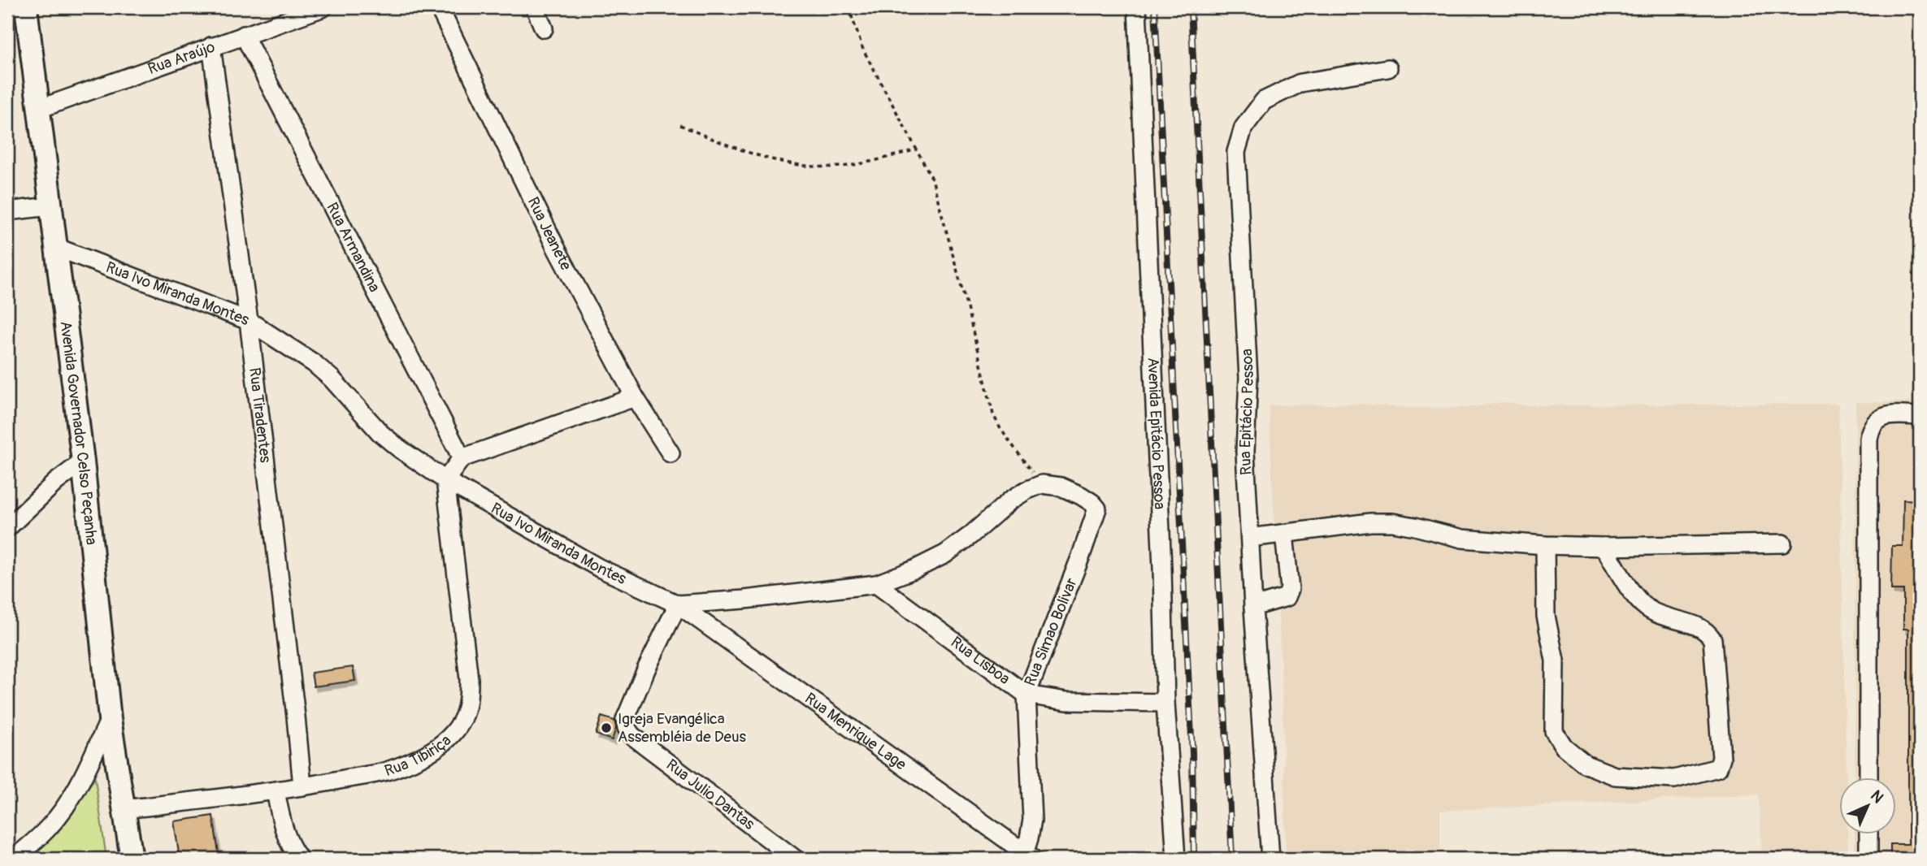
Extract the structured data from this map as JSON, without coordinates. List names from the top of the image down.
{
  "streets": {
    "main road": ["Avenida Governador Celso Peçanha"],
    "street": [
      "Rua Araújo",
      "Rua Jeanete",
      "Rua Armandina",
      "Rua Ivo Miranda Montes",
      "Rua Epitácio Pessoa",
      "Rua Tiradentes",
      "Avenida Epitácio Pessoa",
      "Rua Simao Bolivar",
      "Rua Lisboa",
      "Rua Menrique Lage",
      "Rua Tibiriça",
      "Rua Julio Dantas"
    ]
  },
  "crossings": [
    ["Rua Araújo", "Rua Armandina"],
    ["Rua Araújo", "Rua Tiradentes"],
    ["Rua Araújo", "Avenida Governador Celso Peçanha"],
    ["Rua Ivo Miranda Montes", "Rua Tiradentes"],
    ["Rua Ivo Miranda Montes", "Avenida Governador Celso Peçanha"],
    ["Rua Ivo Miranda Montes", "Rua Simao Bolivar"],
    ["Rua Ivo Miranda Montes", "Rua Lisboa"],
    ["Rua Ivo Miranda Montes", "Rua Menrique Lage"],
    ["Rua Ivo Miranda Montes", "Rua Tibiriça"],
    ["Rua Ivo Miranda Montes", "Rua Julio Dantas"],
    ["Rua Tiradentes", "Rua Tibiriça"],
    ["Avenida Governador Celso Peçanha", "Rua Tibiriça"],
    ["Avenida Epitácio Pessoa", "Rua Lisboa"],
    ["Rua Simao Bolivar", "Rua Lisboa"],
    ["Rua Simao Bolivar", "Rua Menrique Lage"],
    ["Rua Menrique Lage", "Rua Julio Dantas"]
  ],
  "places": ["Igreja Evangélica Assembléia de Deus"],
  "north": "top right"
}
